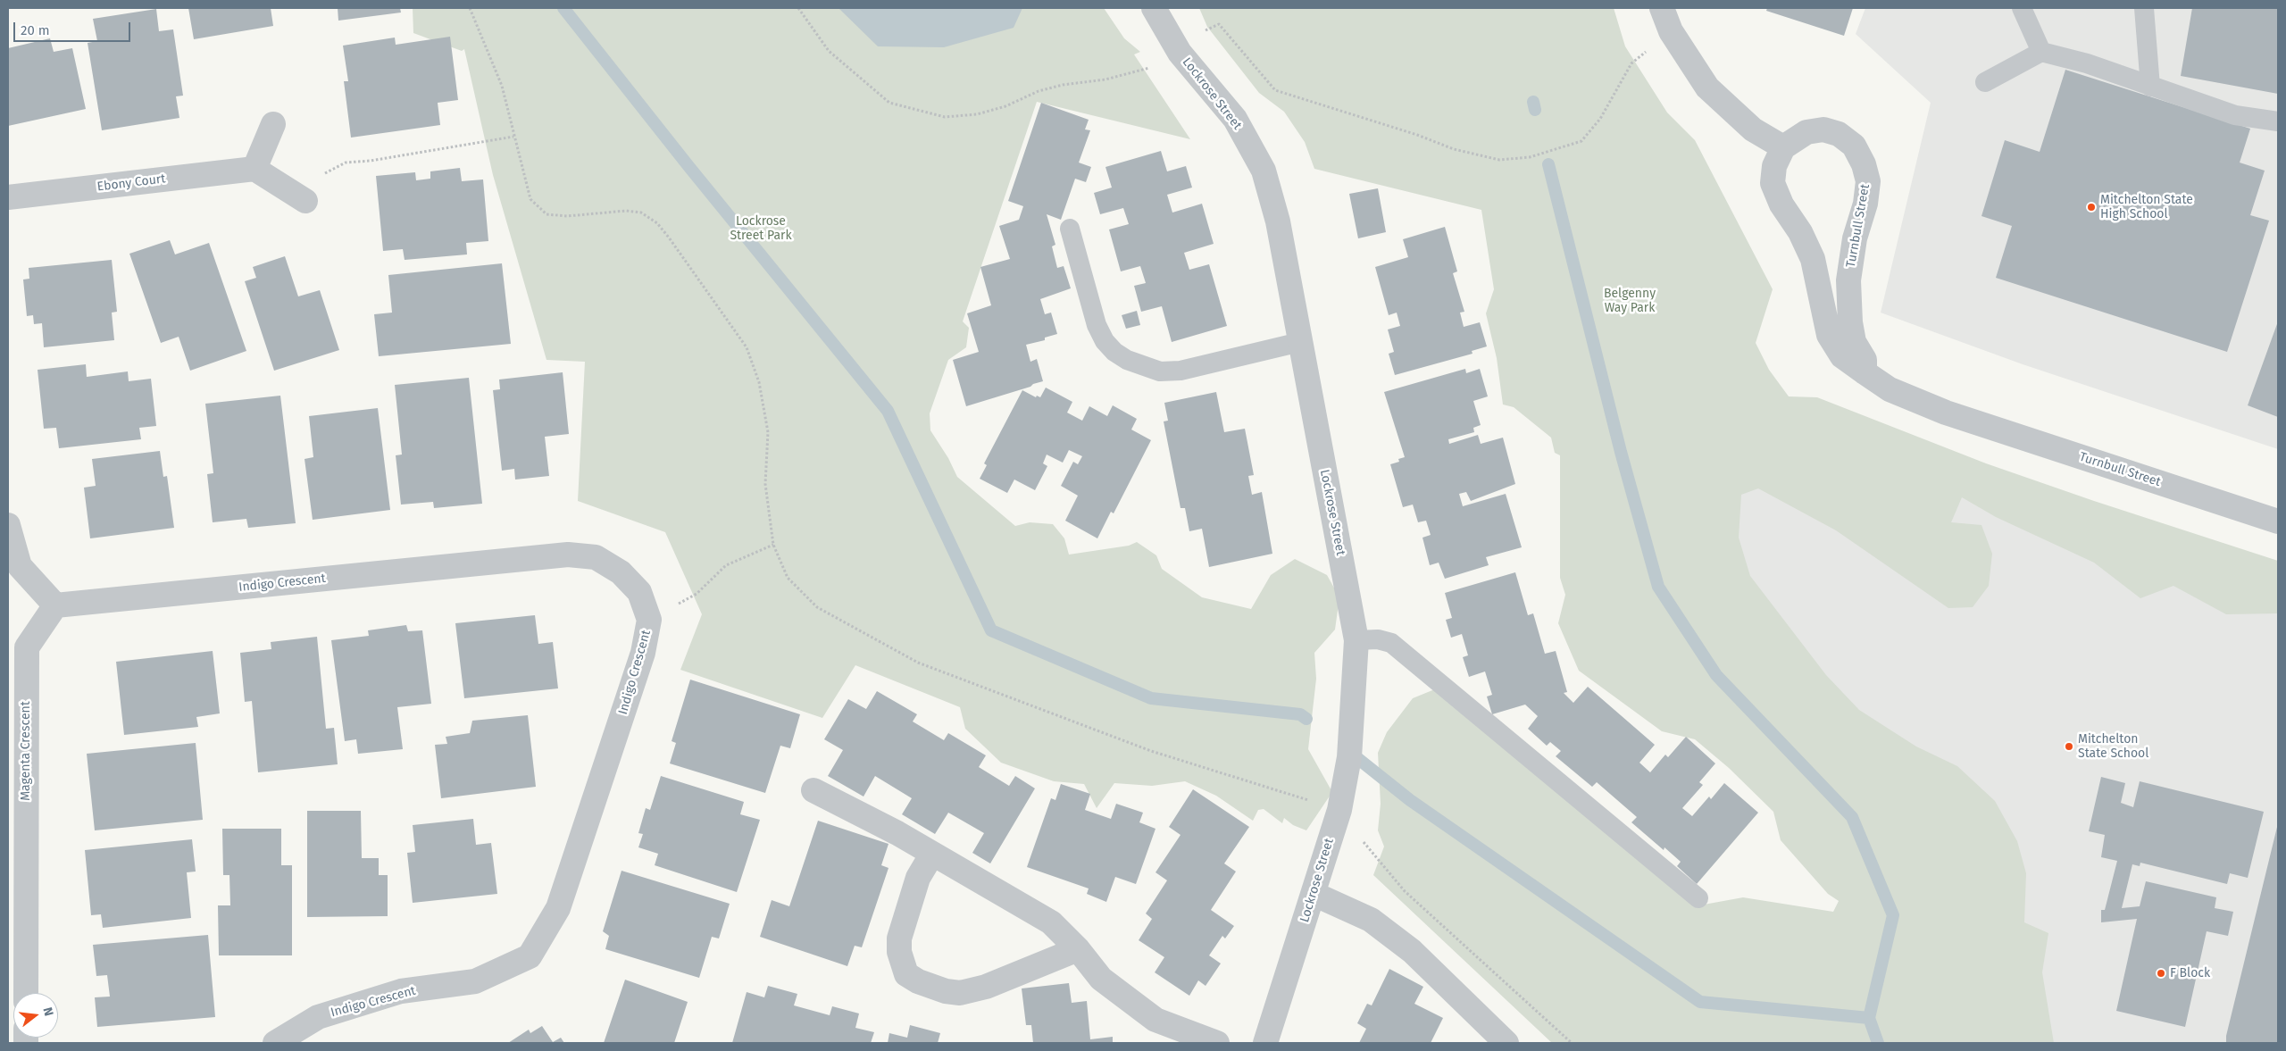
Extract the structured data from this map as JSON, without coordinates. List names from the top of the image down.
{
  "streets": {
    "street": [
      "Lockrose Street",
      "Ebony Court",
      "Turnbull Street",
      "Indigo Crescent",
      "Magenta Crescent"
    ]
  },
  "crossings": [
    ["Indigo Crescent", "Magenta Crescent"]
  ],
  "parks": ["Lockrose Street Park", "Belgenny Way Park"],
  "places": ["Mitchelton State High School", "Mitchelton State School", "F Block"],
  "scale_bar": "20 m",
  "north": "right"
}
